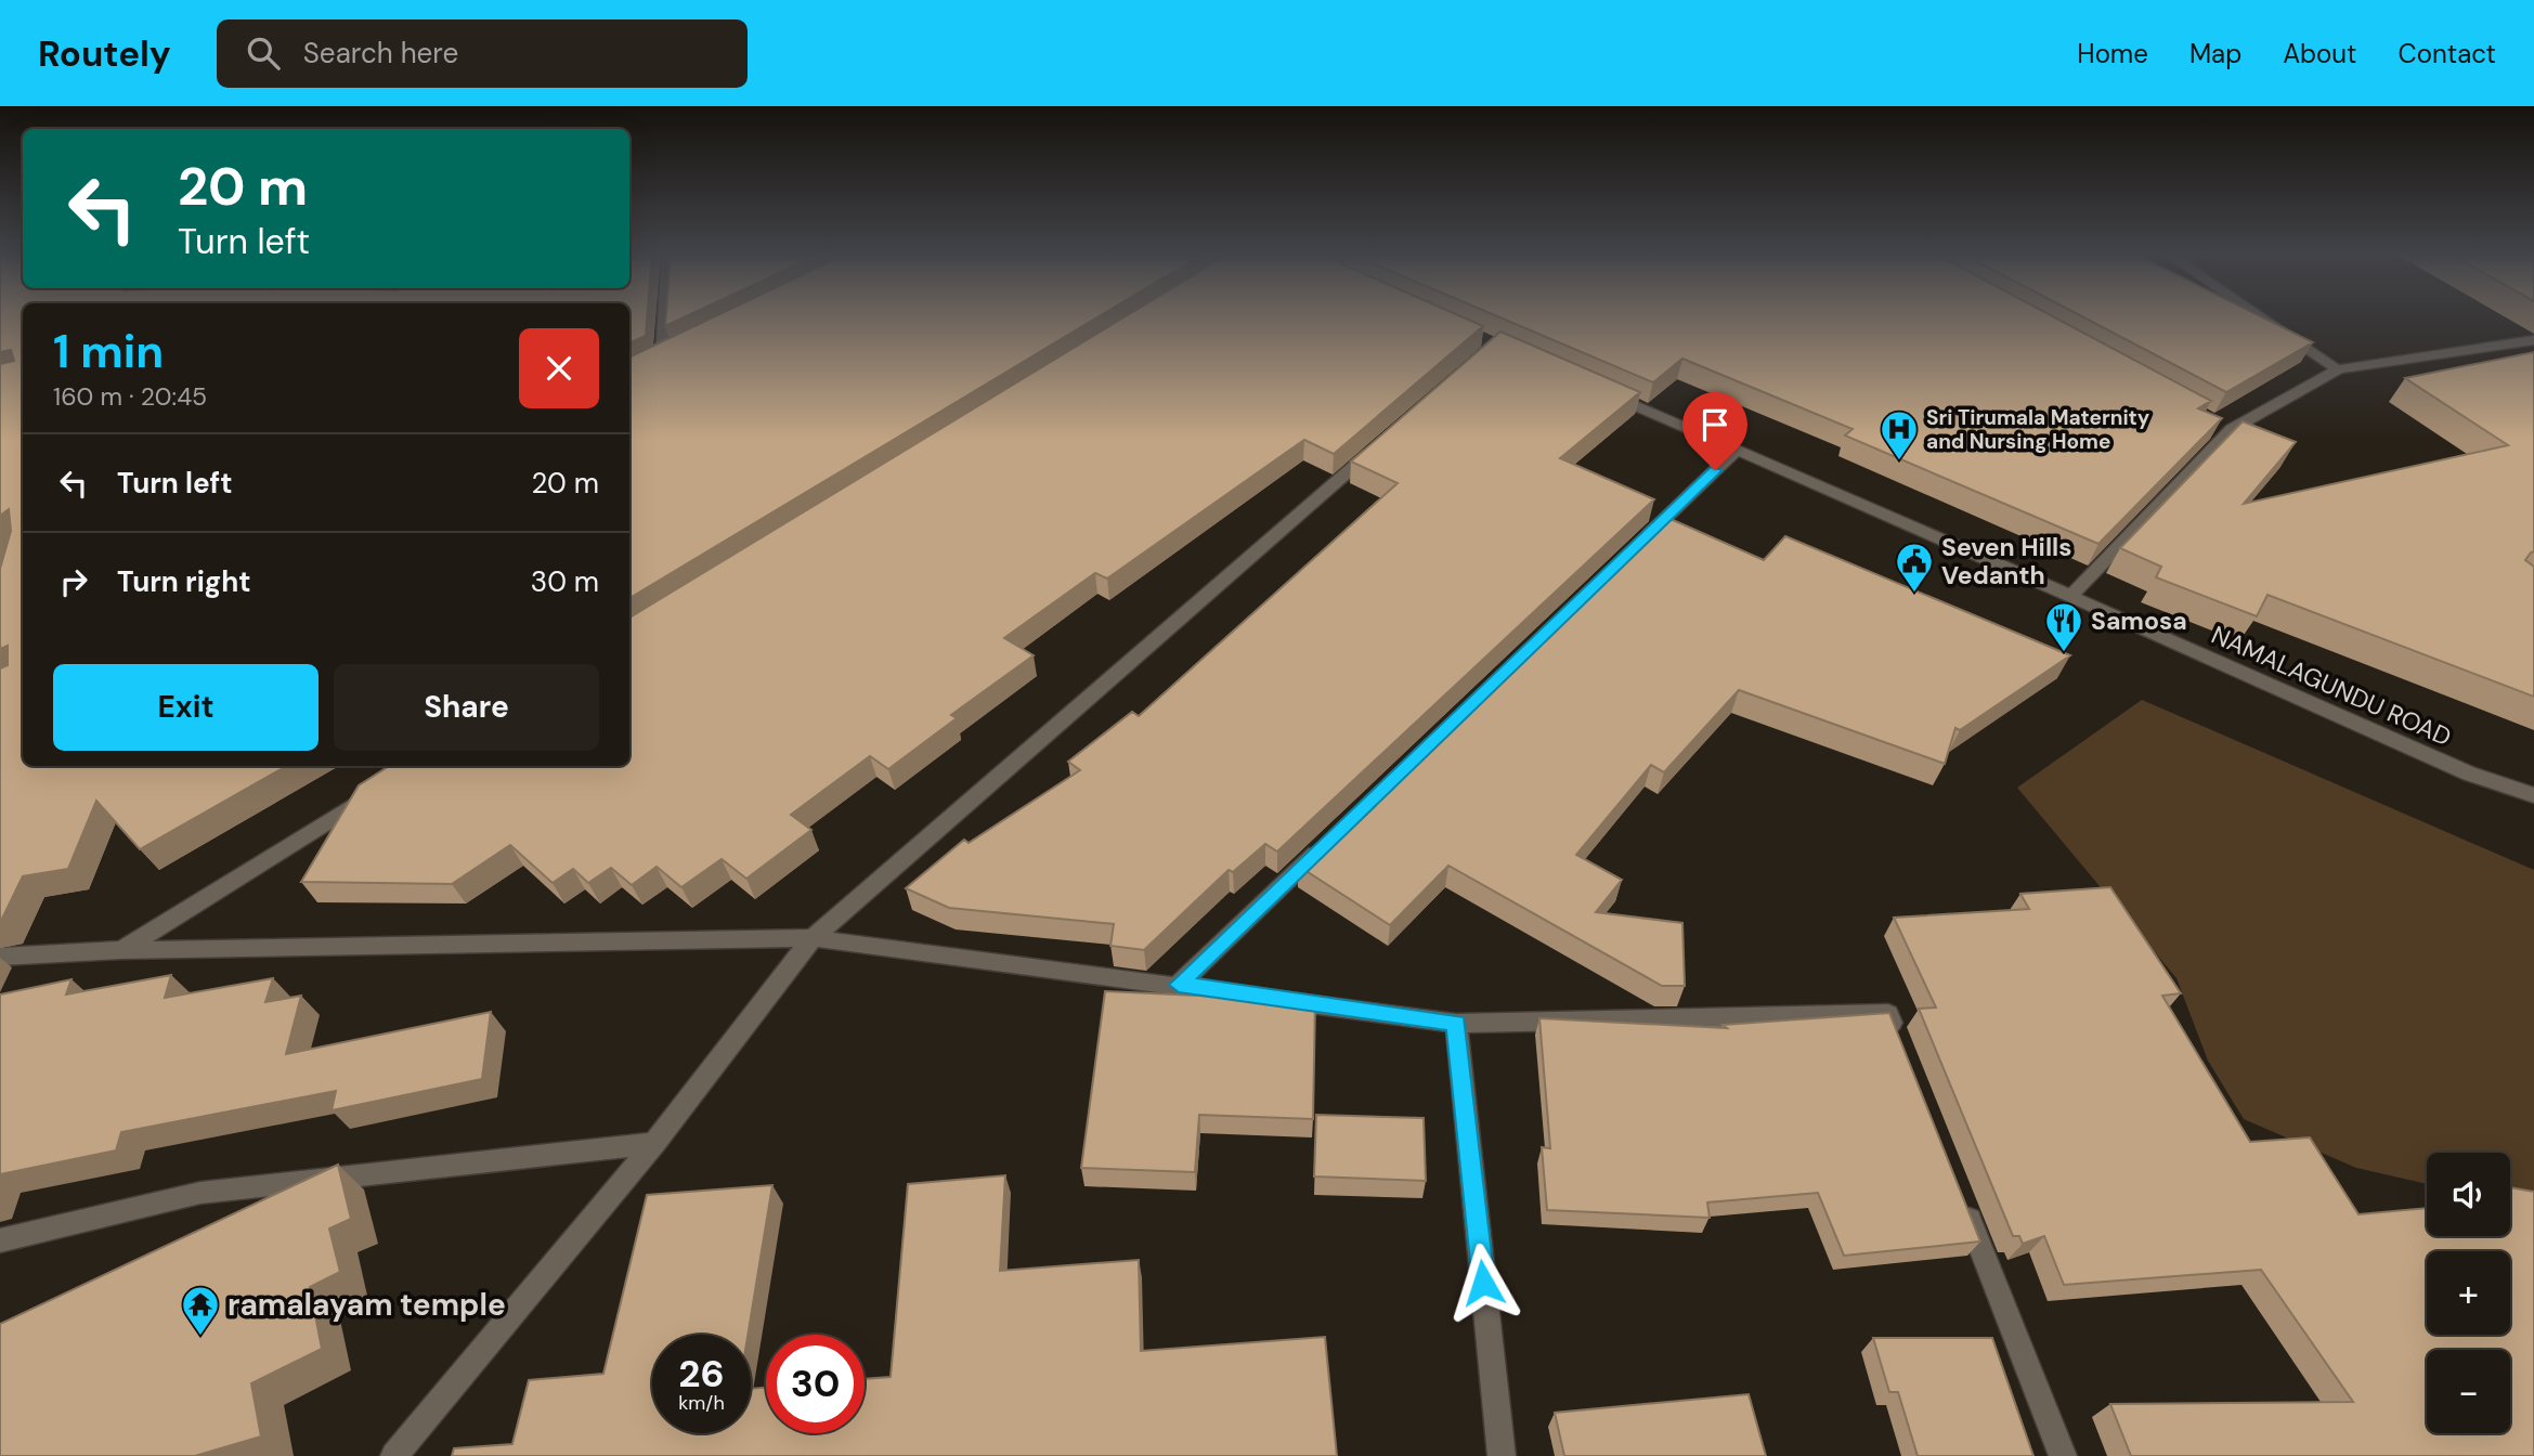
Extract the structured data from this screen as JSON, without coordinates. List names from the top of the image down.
{
  "streets": {
    "street": ["NAMALAGUNDU ROAD"]
  },
  "places": {
    "hospital": ["Sri Tirumala Maternity and Nursing Home"],
    "public building": ["Seven Hills Vedanth"],
    "restaurant": ["Samosa"],
    "temple": ["ramalayam temple"]
  },
  "page": {
    "header": "Routely",
    "search": "Search here",
    "nav": [
      "Home",
      "Map",
      "About",
      "Contact"
    ],
    "turn": ["20 m", "Turn left"],
    "heading": ["1 min", "160 m · 20:45"],
    "list": [
      {
        "name": "Turn left",
        "value": "20 m"
      },
      {
        "name": "Turn right",
        "value": "30 m"
      }
    ],
    "buttons": ["Exit", "Share"],
    "map_buttons": ["+", "−"],
    "speed": "26 km/h",
    "limit": "30"
  }
}
